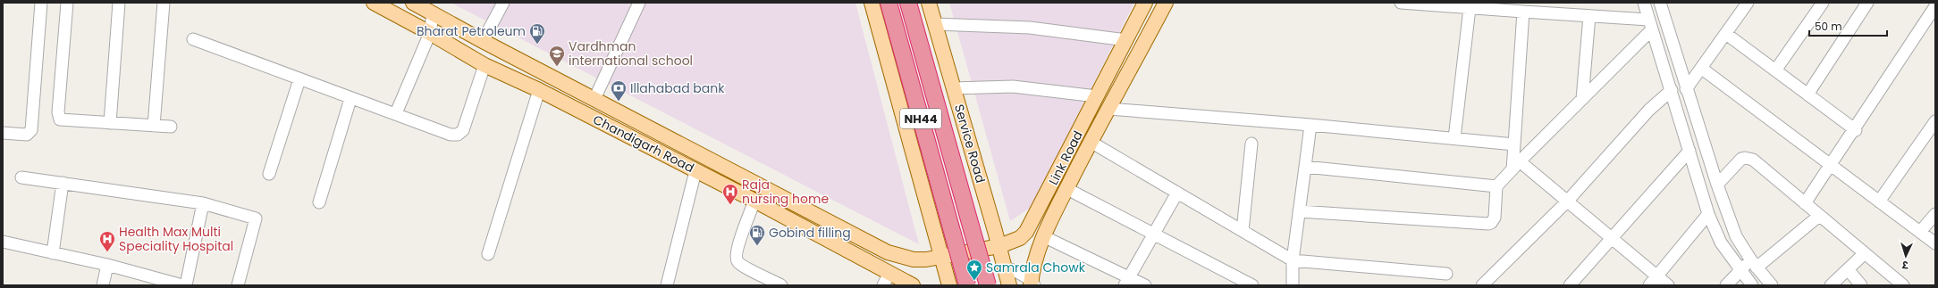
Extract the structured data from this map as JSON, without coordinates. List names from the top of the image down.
{
  "streets": {
    "highway": ["NH44"],
    "main road": ["Chandigarh Road", "Service Road", "Link Road"]
  },
  "crossings": [
    ["Chandigarh Road", "Link Road"],
    ["Service Road", "Link Road"]
  ],
  "places": {
    "fuel station": ["Bharat Petroleum", "Gobind filling"],
    "school or university": ["Vardhman international school"],
    "bank": ["Illahabad bank"],
    "hospital": ["Raja nursing home", "Health Max Multi Speciality Hospital"],
    "place": ["Samrala Chowk"]
  },
  "scale_bar": "50 m",
  "north": "bottom"
}
